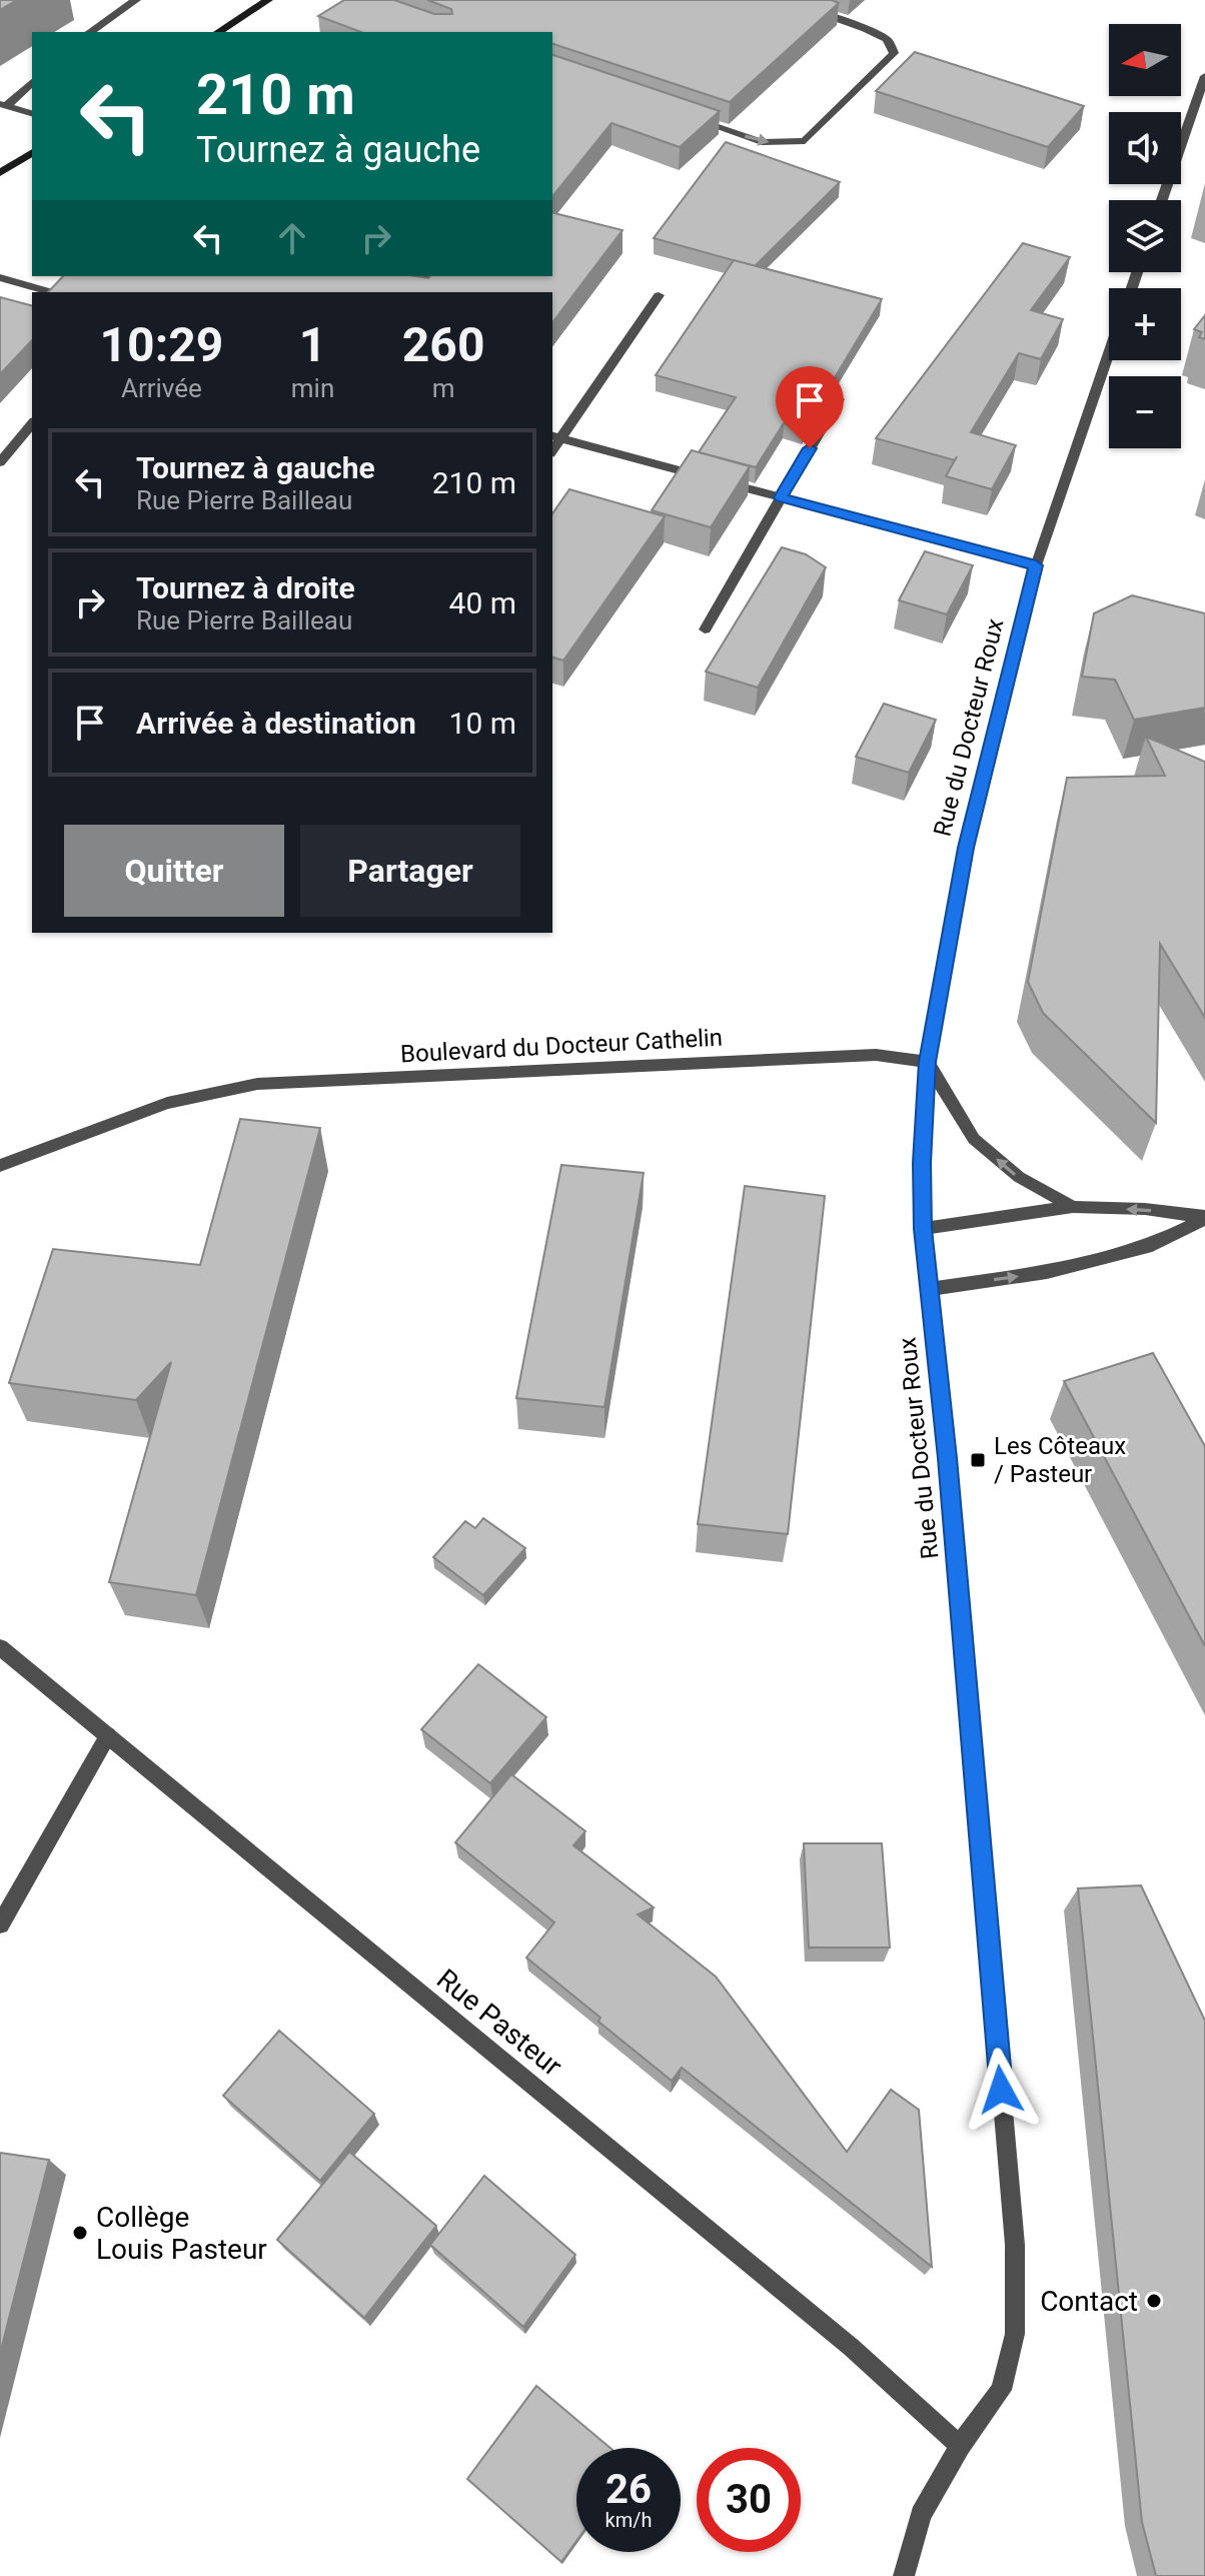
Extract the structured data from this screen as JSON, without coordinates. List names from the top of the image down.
{
  "streets": {
    "street": ["Rue du Docteur Roux", "Boulevard du Docteur Cathelin", "Rue Pasteur"]
  },
  "crossings": [
    ["Rue du Docteur Roux", "Boulevard du Docteur Cathelin"],
    ["Rue du Docteur Roux", "Rue Pasteur"]
  ],
  "places": {
    "transit": ["Les Côteaux / Pasteur"],
    "other": ["Collège Louis Pasteur", "Contact"]
  },
  "north": "left",
  "page": {
    "map_buttons": ["+", "−"],
    "turn": ["210 m", "Tournez à gauche"],
    "eta": [
      "10:29",
      "Arrivée",
      "1",
      "min",
      "260",
      "m"
    ],
    "list": [
      {
        "name": "Tournez à gauche",
        "note": "Rue Pierre Bailleau",
        "value": "210 m"
      },
      {
        "name": "Tournez à droite",
        "note": "Rue Pierre Bailleau",
        "value": "40 m"
      },
      {
        "name": "Arrivée à destination",
        "value": "10 m"
      }
    ],
    "buttons": ["Quitter", "Partager"],
    "speed": "26 km/h",
    "limit": "30"
  }
}
